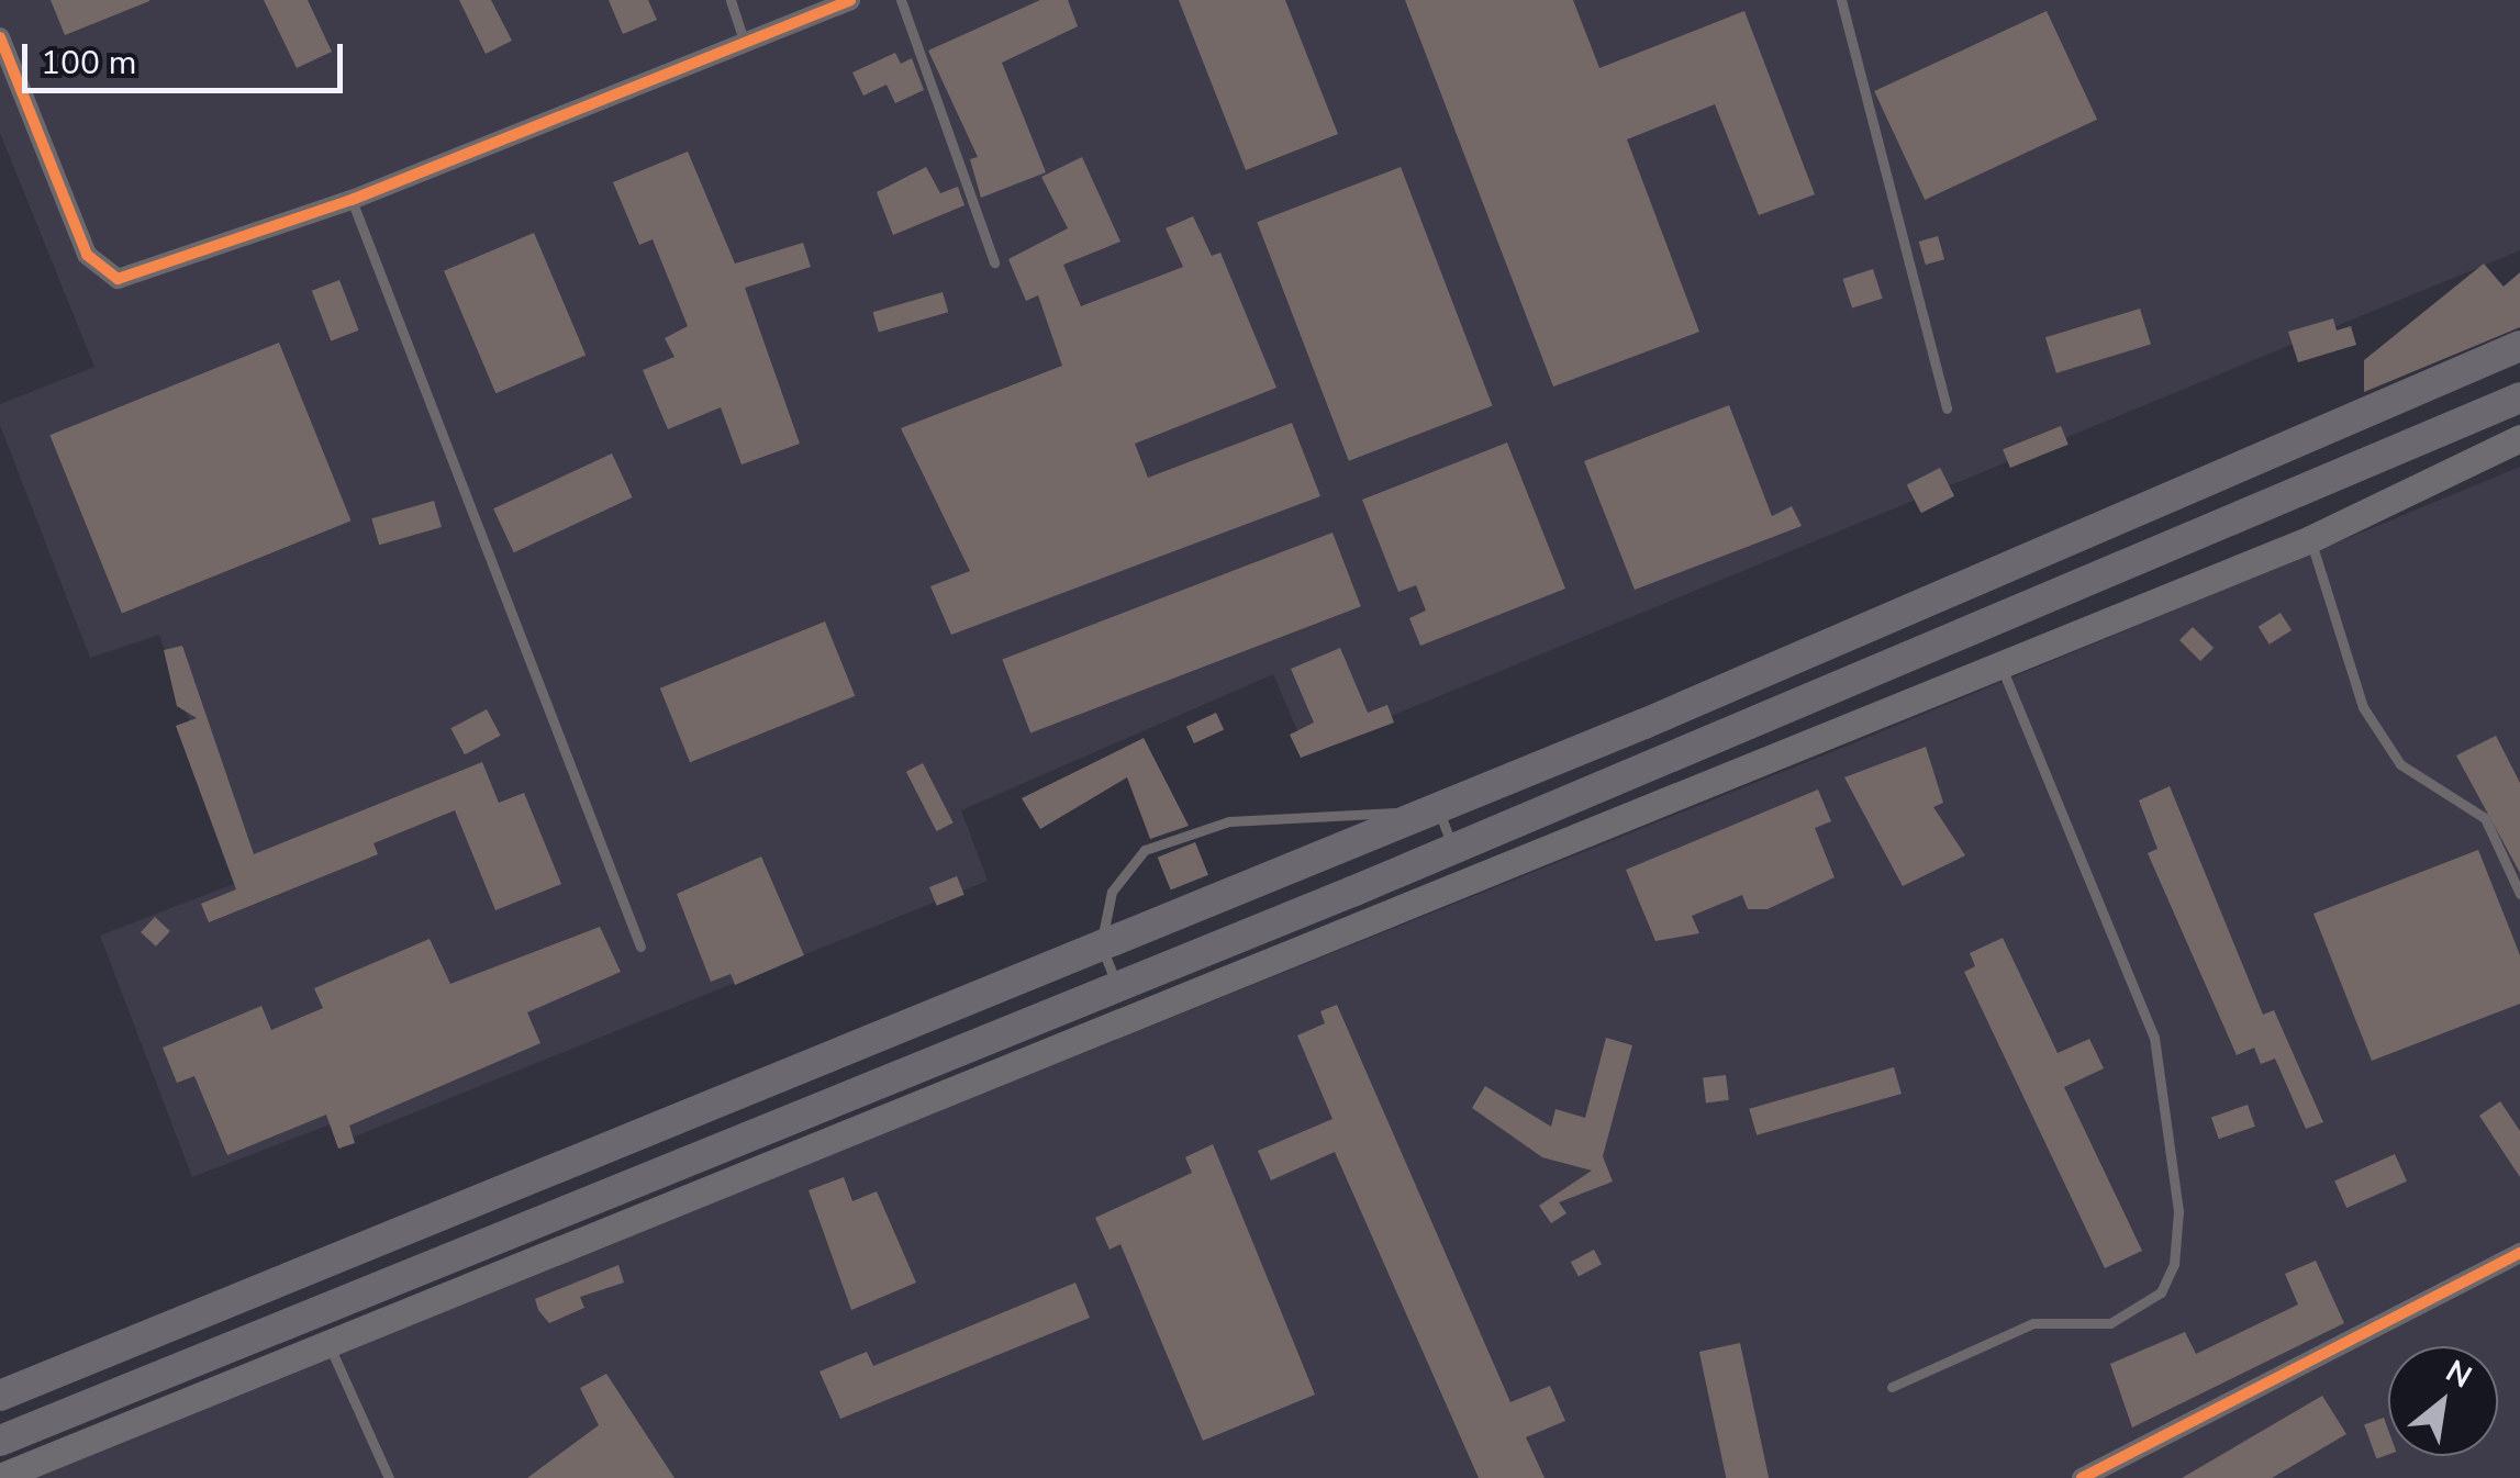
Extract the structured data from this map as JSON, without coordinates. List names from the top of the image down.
{
  "scale_bar": "100 m",
  "north": "top right"
}
